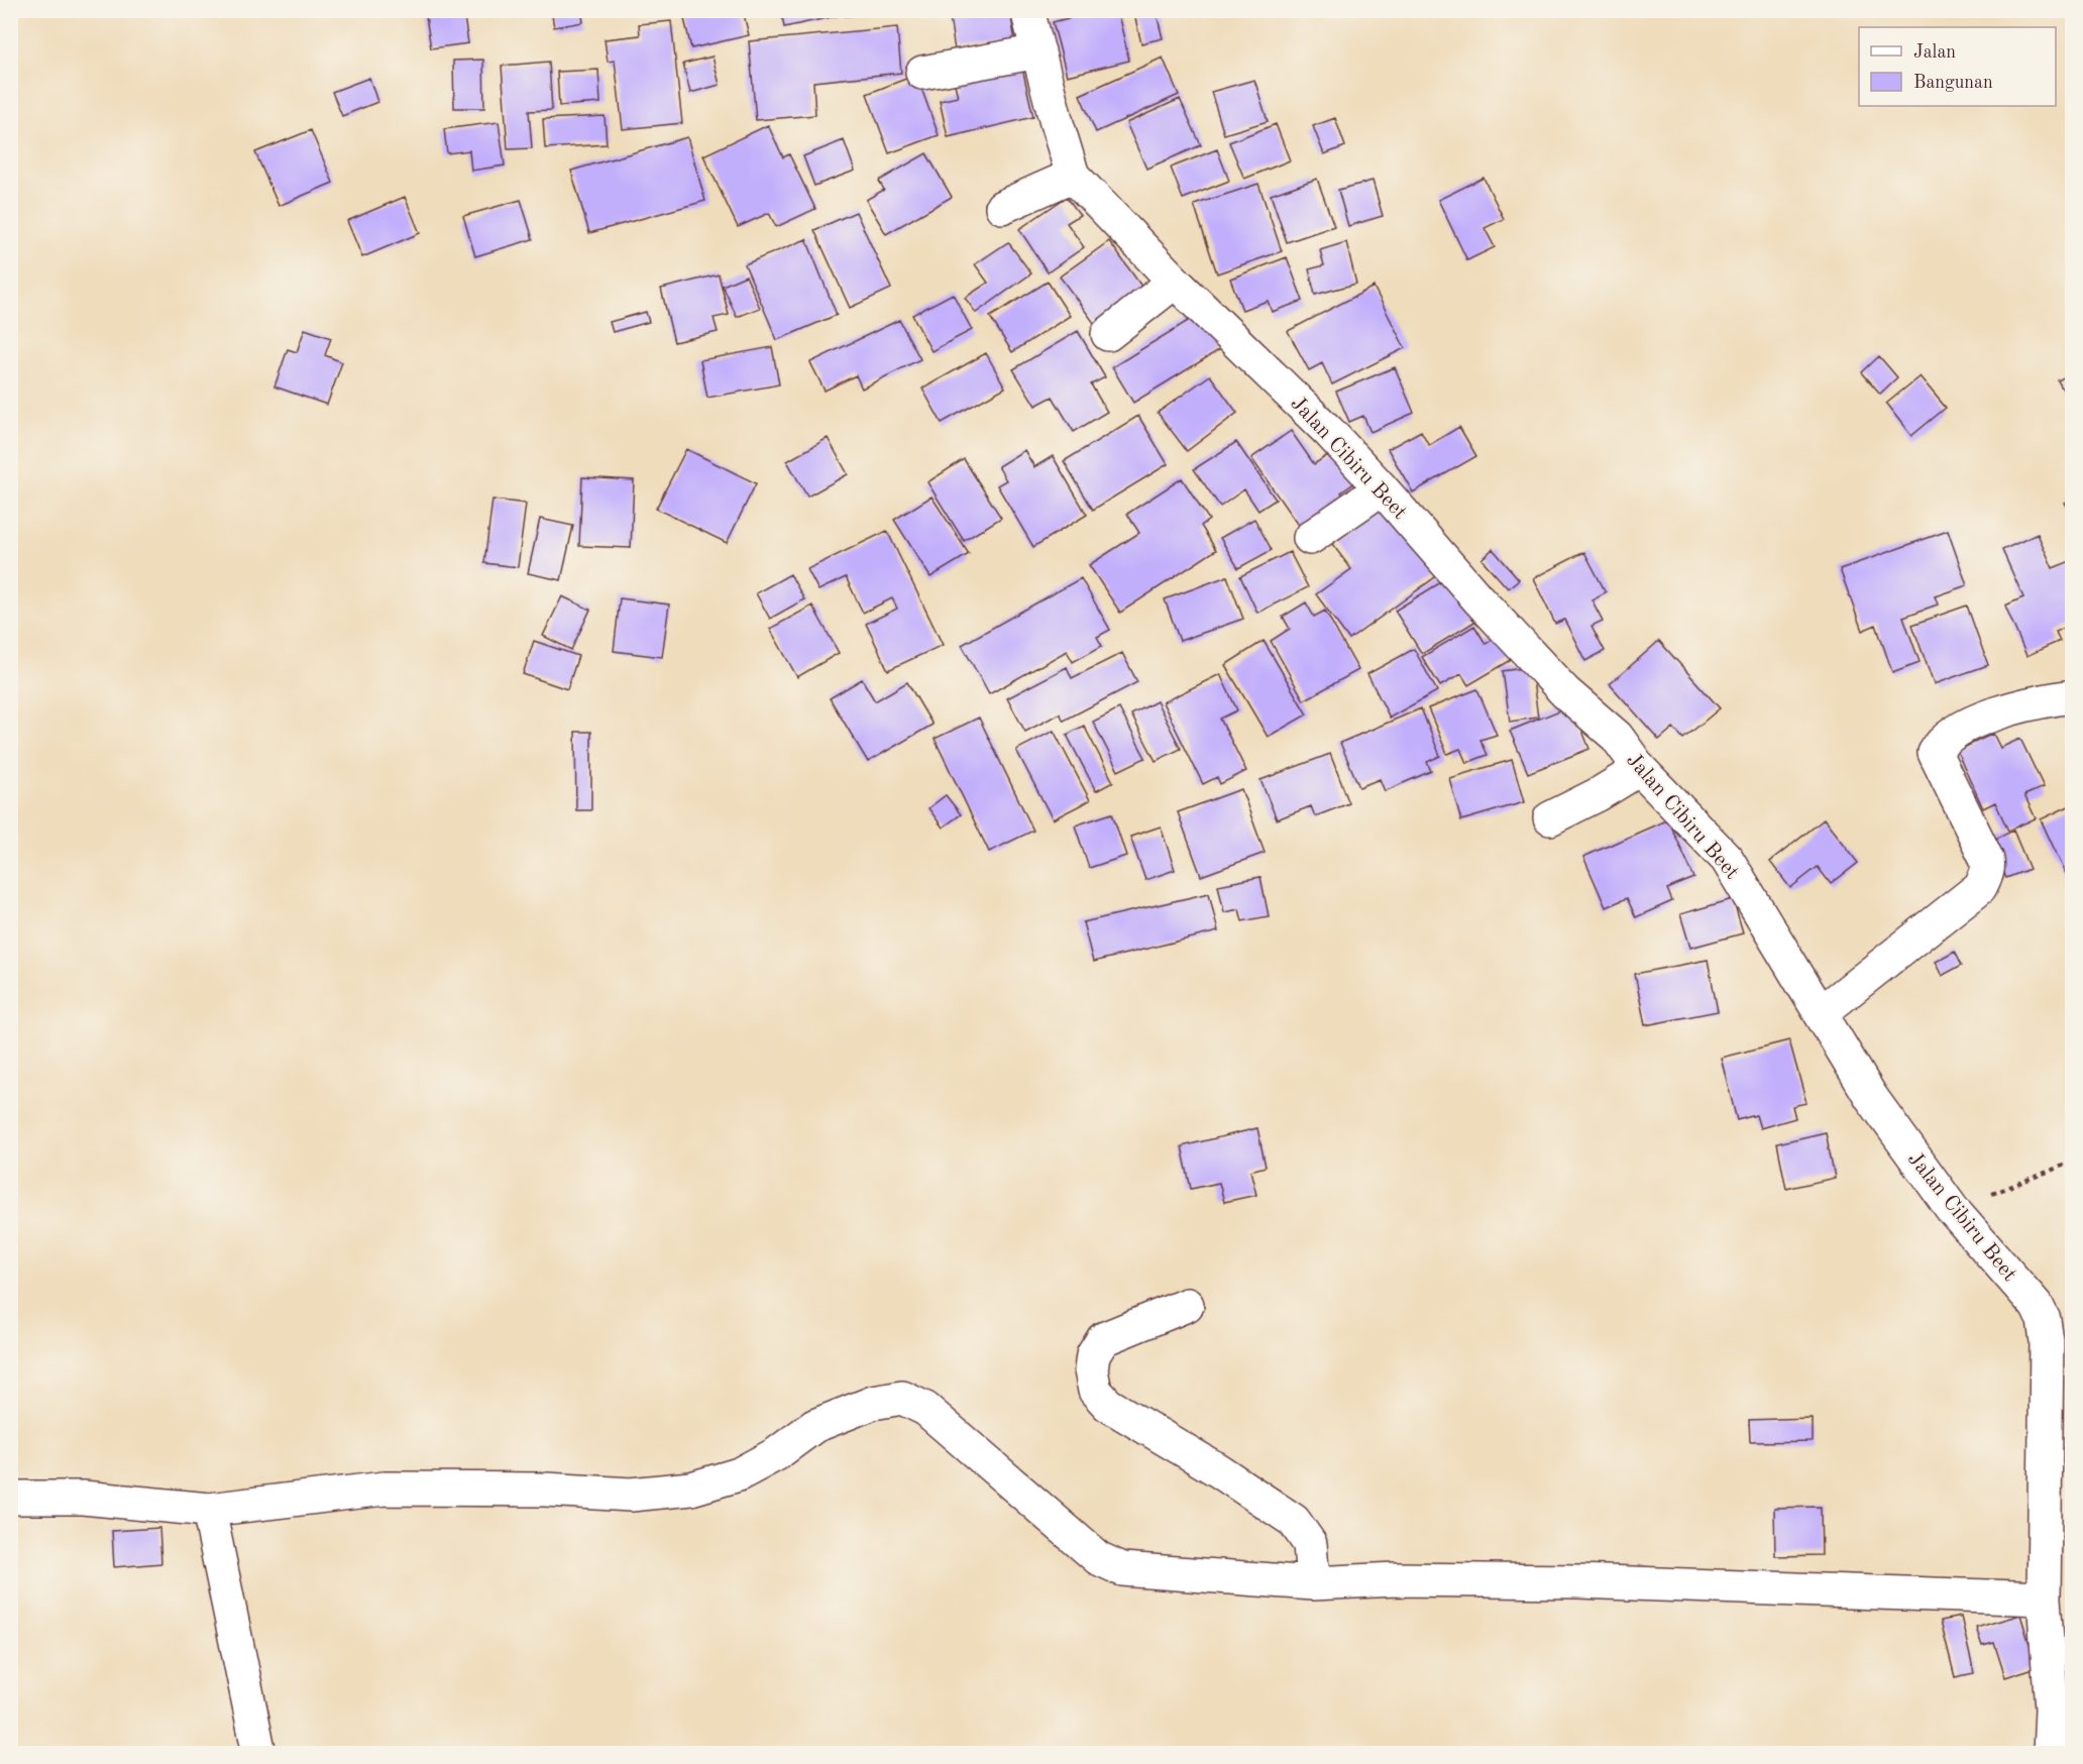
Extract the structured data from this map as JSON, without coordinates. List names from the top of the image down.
{
  "streets": {
    "street": ["Jalan Cibiru Beet"]
  },
  "legend": ["Jalan", "Bangunan"]
}
